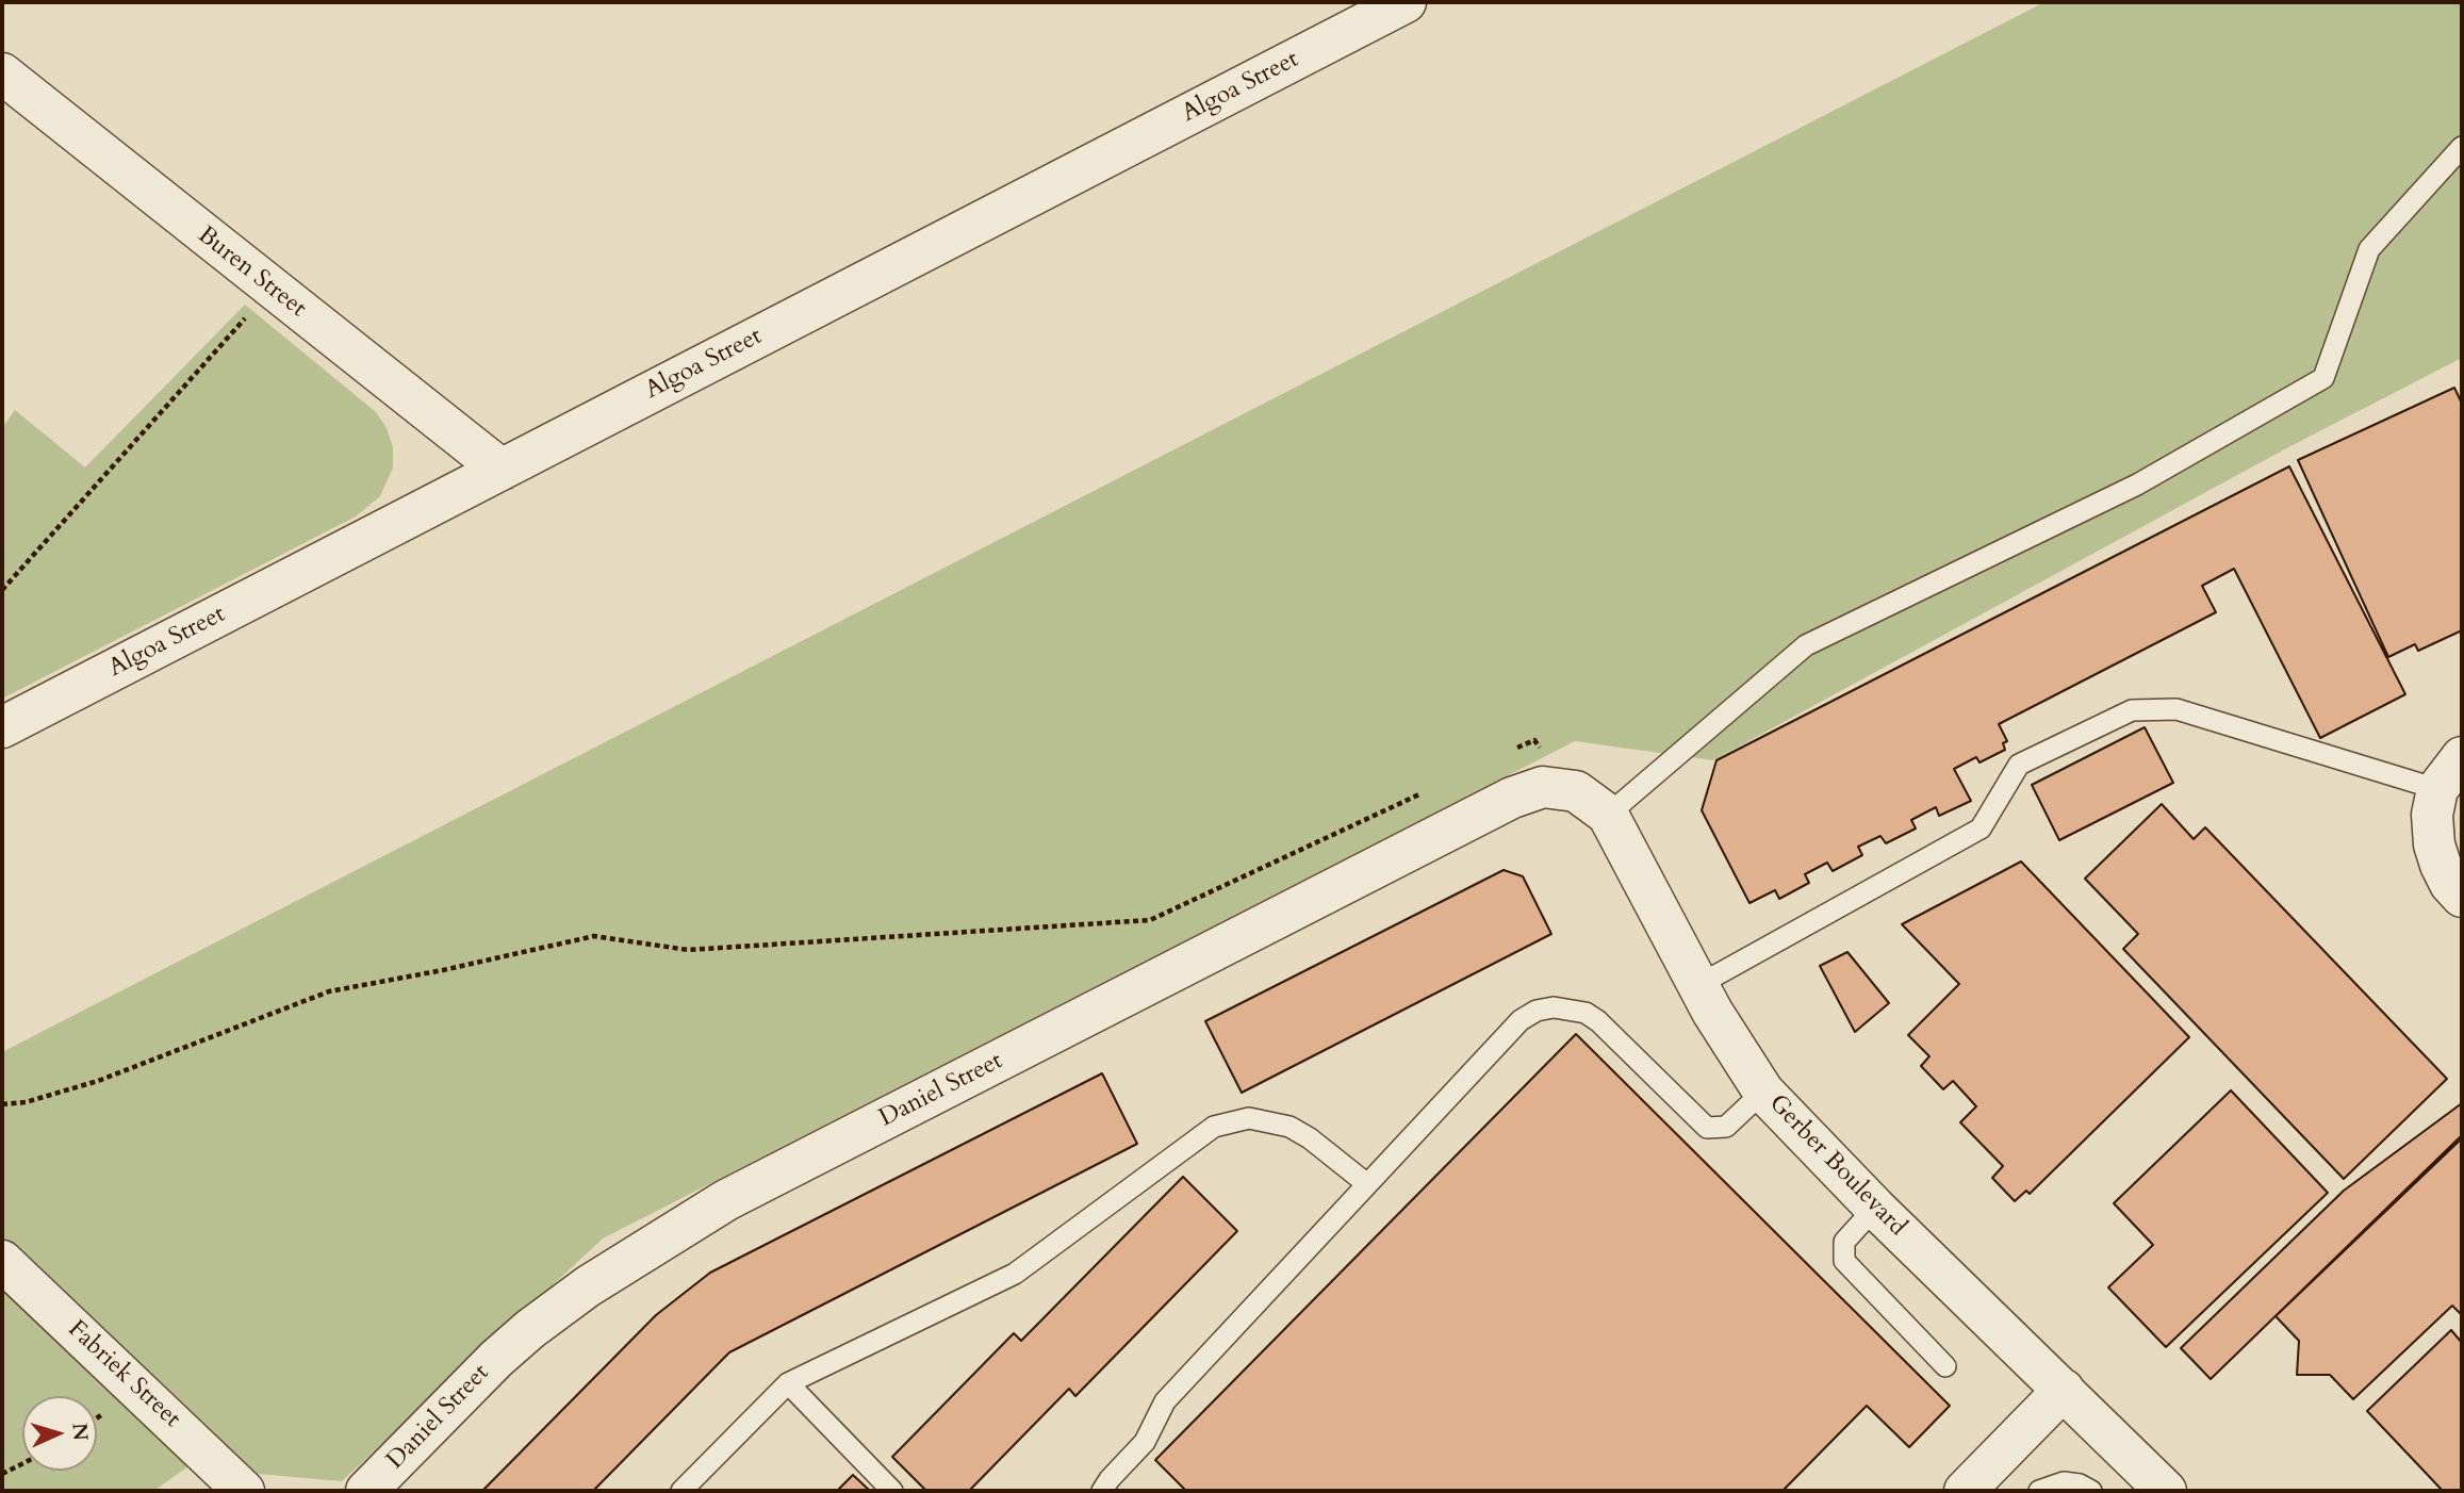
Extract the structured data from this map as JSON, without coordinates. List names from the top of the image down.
{
  "streets": {
    "street": [
      "Algoa Street",
      "Buren Street",
      "Daniel Street",
      "Gerber Boulevard",
      "Fabriek Street"
    ]
  },
  "crossings": [
    ["Algoa Street", "Buren Street"],
    ["Daniel Street", "Gerber Boulevard"]
  ],
  "north": "right"
}
